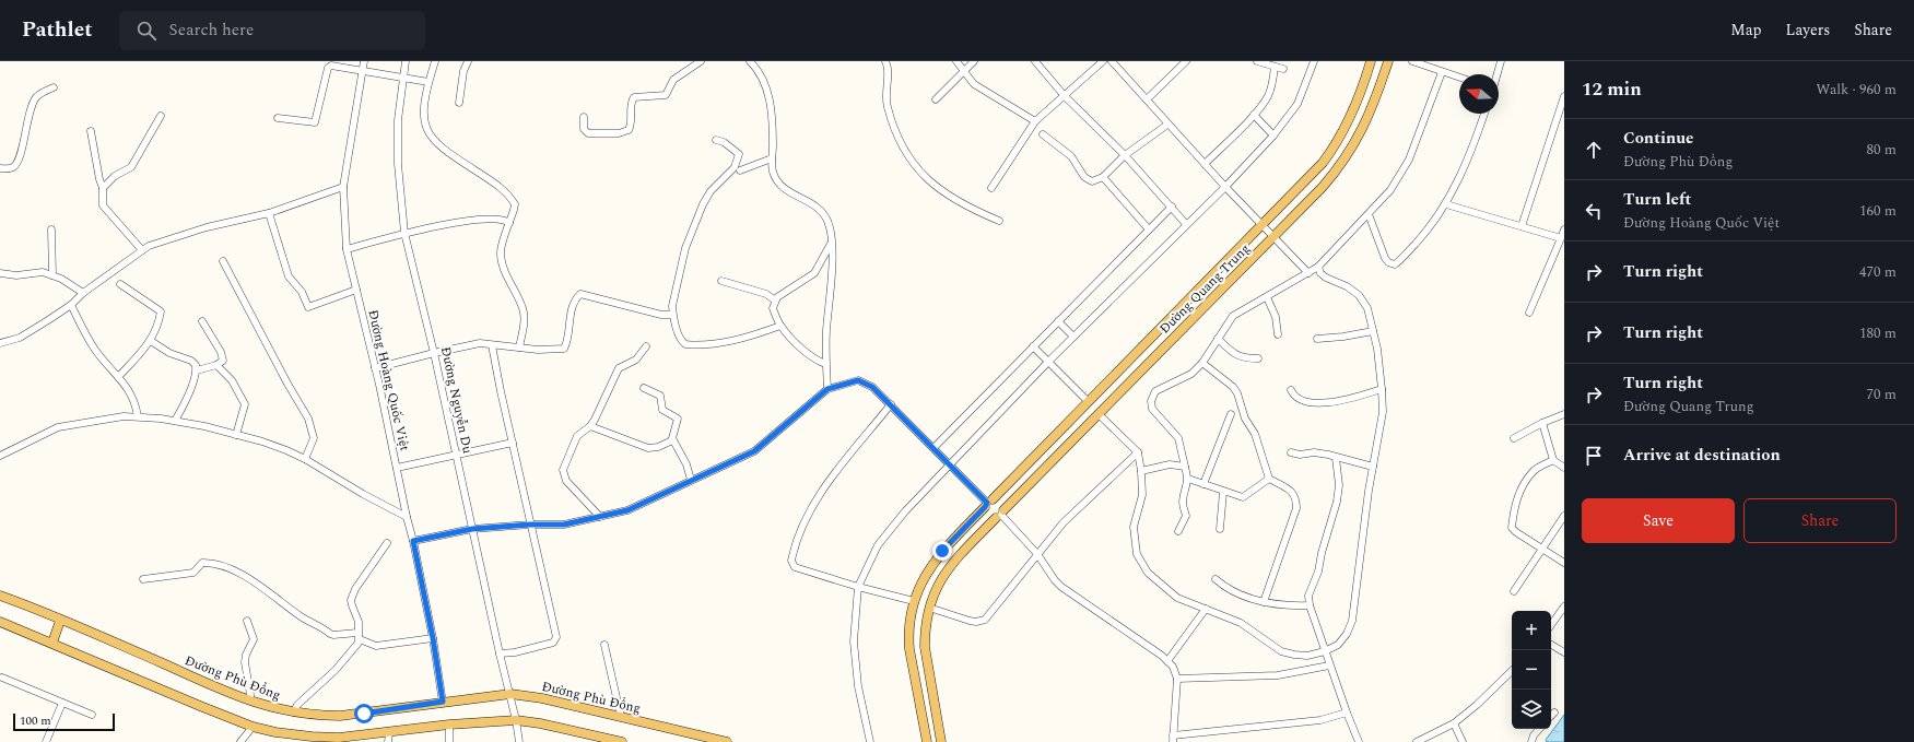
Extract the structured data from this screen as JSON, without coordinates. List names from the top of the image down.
{
  "streets": {
    "main road": ["Đường Quang Trung", "Đường Phù Đổng"],
    "street": ["Đường Hoàng Quốc Việt", "Đường Nguyễn Du"]
  },
  "crossings": [
    ["Đường Hoàng Quốc Việt", "Đường Phù Đổng"],
    ["Đường Nguyễn Du", "Đường Phù Đổng"]
  ],
  "scale_bar": "100 m",
  "north": "left",
  "page": {
    "header": "Pathlet",
    "search": "Search here",
    "nav": ["Map", "Layers", "Share"],
    "heading": ["12 min", "Walk · 960 m"],
    "list": [
      ["Continue", "Đường Phù Đổng", "80 m"],
      ["Turn left", "Đường Hoàng Quốc Việt", "160 m"],
      ["Turn right", "470 m"],
      ["Turn right", "180 m"],
      ["Turn right", "Đường Quang Trung", "70 m"],
      "Arrive at destination"
    ],
    "buttons": ["Save", "Share"],
    "map_buttons": ["+", "−"],
    "scale": "100 m"
  }
}
